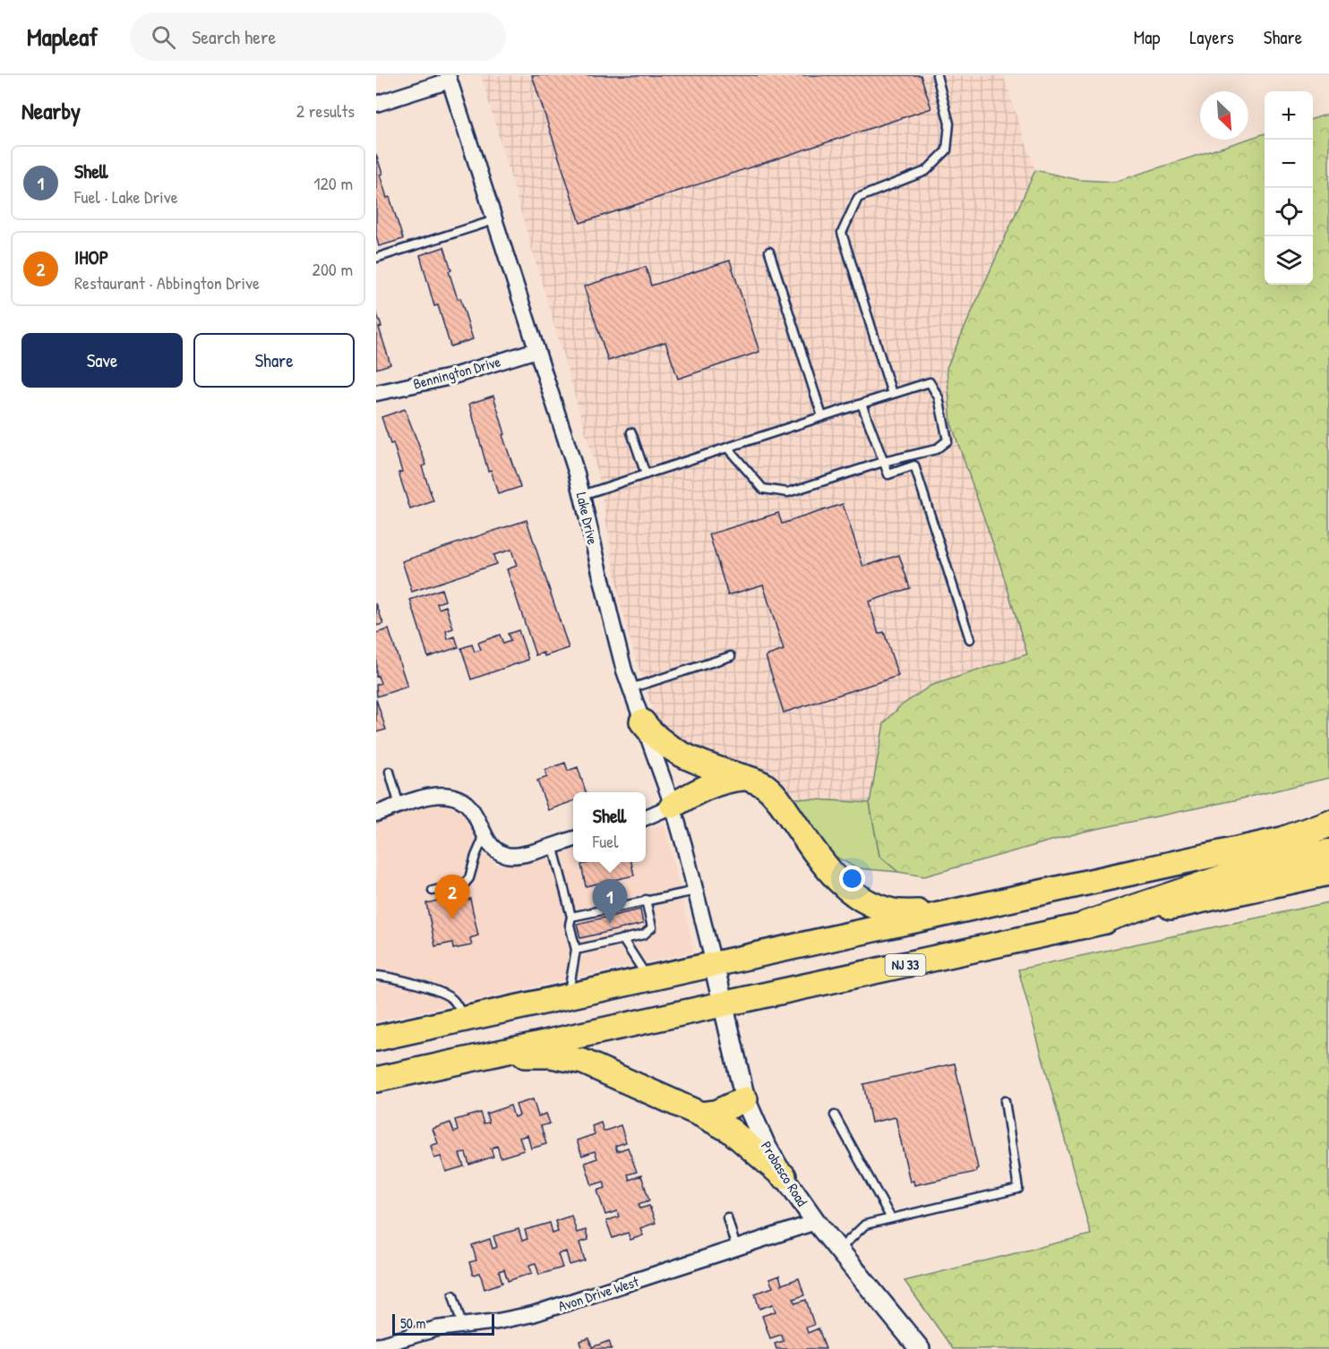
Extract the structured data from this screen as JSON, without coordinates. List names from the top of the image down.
{
  "streets": {
    "highway": ["NJ 33"],
    "street": [
      "Bennington Drive",
      "Lake Drive",
      "Probasco Road",
      "Avon Drive West"
    ]
  },
  "crossings": [
    ["Bennington Drive", "Lake Drive"],
    ["Lake Drive", "Probasco Road"],
    ["NJ 33", "Probasco Road"],
    ["Probasco Road", "Avon Drive West"]
  ],
  "scale_bar": "50 m",
  "north": "bottom right",
  "page": {
    "header": "Mapleaf",
    "search": "Search here",
    "nav": ["Map", "Layers", "Share"],
    "heading": ["Nearby", "2 results"],
    "map_buttons": ["+", "−"],
    "list": [
      {
        "mark": "1",
        "name": "Shell",
        "note": "Fuel · Lake Drive",
        "value": "120 m"
      },
      {
        "mark": "2",
        "name": "IHOP",
        "note": "Restaurant · Abbington Drive",
        "value": "200 m"
      }
    ],
    "buttons": ["Save", "Share"],
    "popup": ["Shell", "Fuel"],
    "pins": ["2", "1"],
    "scale": "50 m"
  }
}
